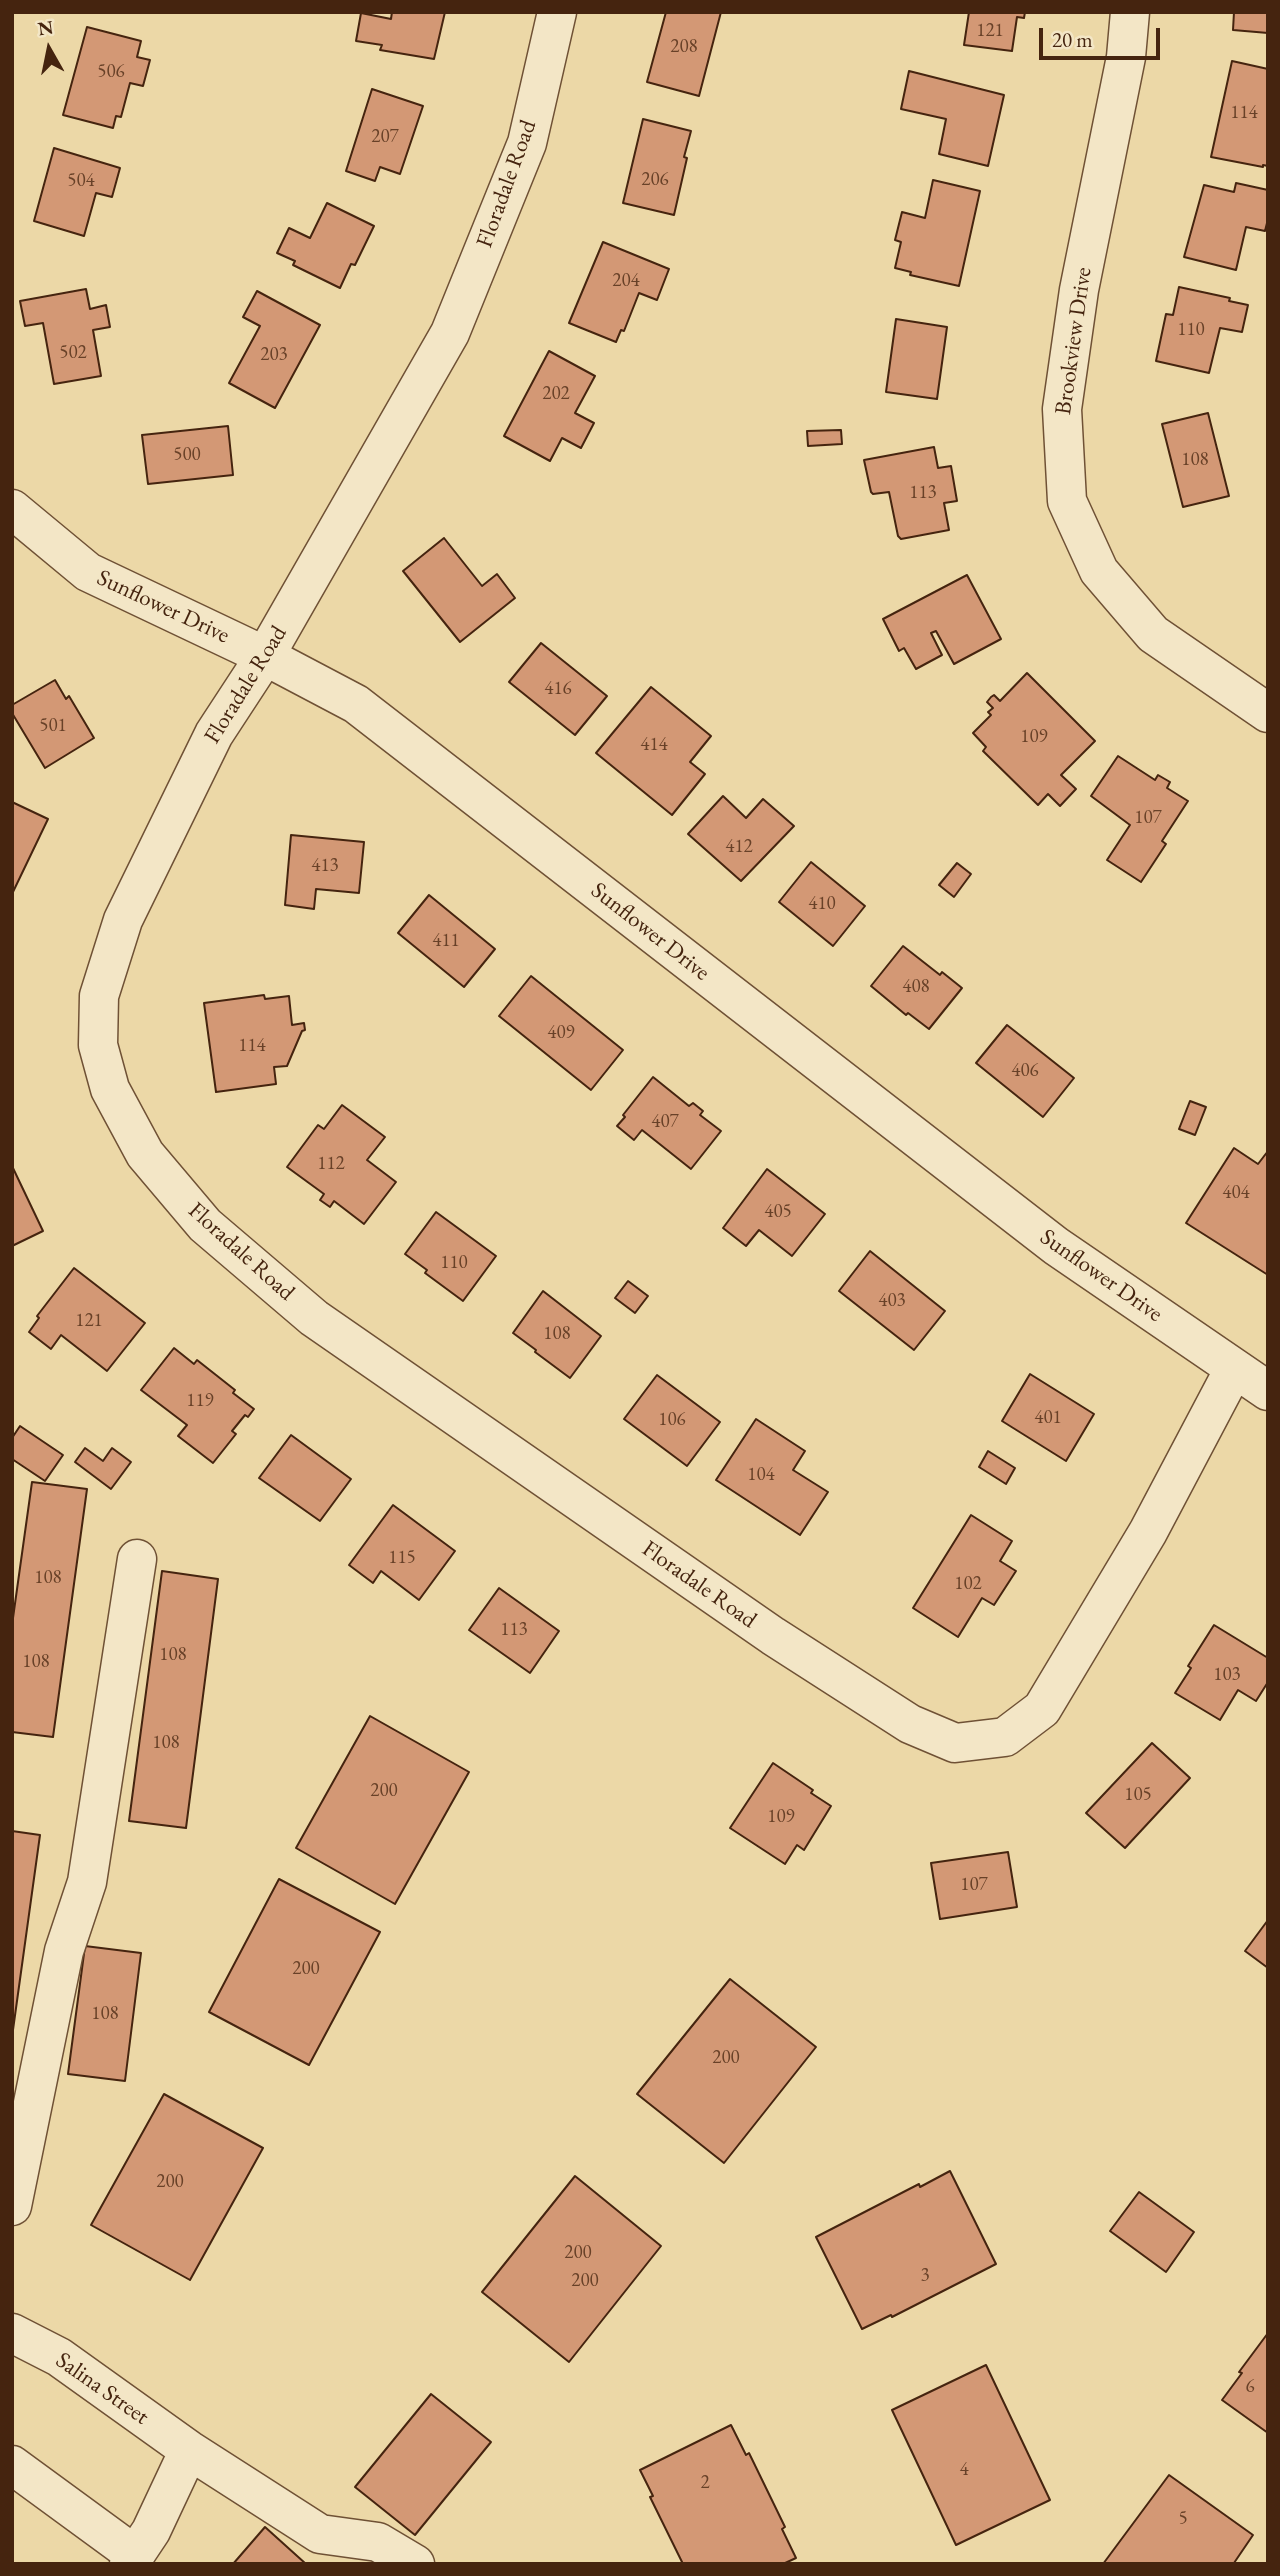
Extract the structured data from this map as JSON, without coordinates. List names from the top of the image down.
{
  "streets": {
    "street": [
      "Floradale Road",
      "Brookview Drive",
      "Sunflower Drive",
      "Salina Street"
    ]
  },
  "crossings": [
    ["Floradale Road", "Sunflower Drive"]
  ],
  "house_numbers": [
    "121",
    "208",
    "506",
    "114",
    "207",
    "206",
    "504",
    "204",
    "110",
    "502",
    "203",
    "202",
    "500",
    "108",
    "113",
    "416",
    "501",
    "109",
    "414",
    "107",
    "412",
    "413",
    "410",
    "411",
    "408",
    "409",
    "114",
    "406",
    "407",
    "112",
    "404",
    "405",
    "110",
    "403",
    "121",
    "108",
    "119",
    "401",
    "106",
    "104",
    "115",
    "108",
    "102",
    "113",
    "108",
    "108",
    "103",
    "108",
    "200",
    "105",
    "109",
    "107",
    "200",
    "108",
    "200",
    "200",
    "200",
    "3",
    "200",
    "6",
    "4",
    "2",
    "5"
  ],
  "scale_bar": "20 m",
  "north": "top"
}
